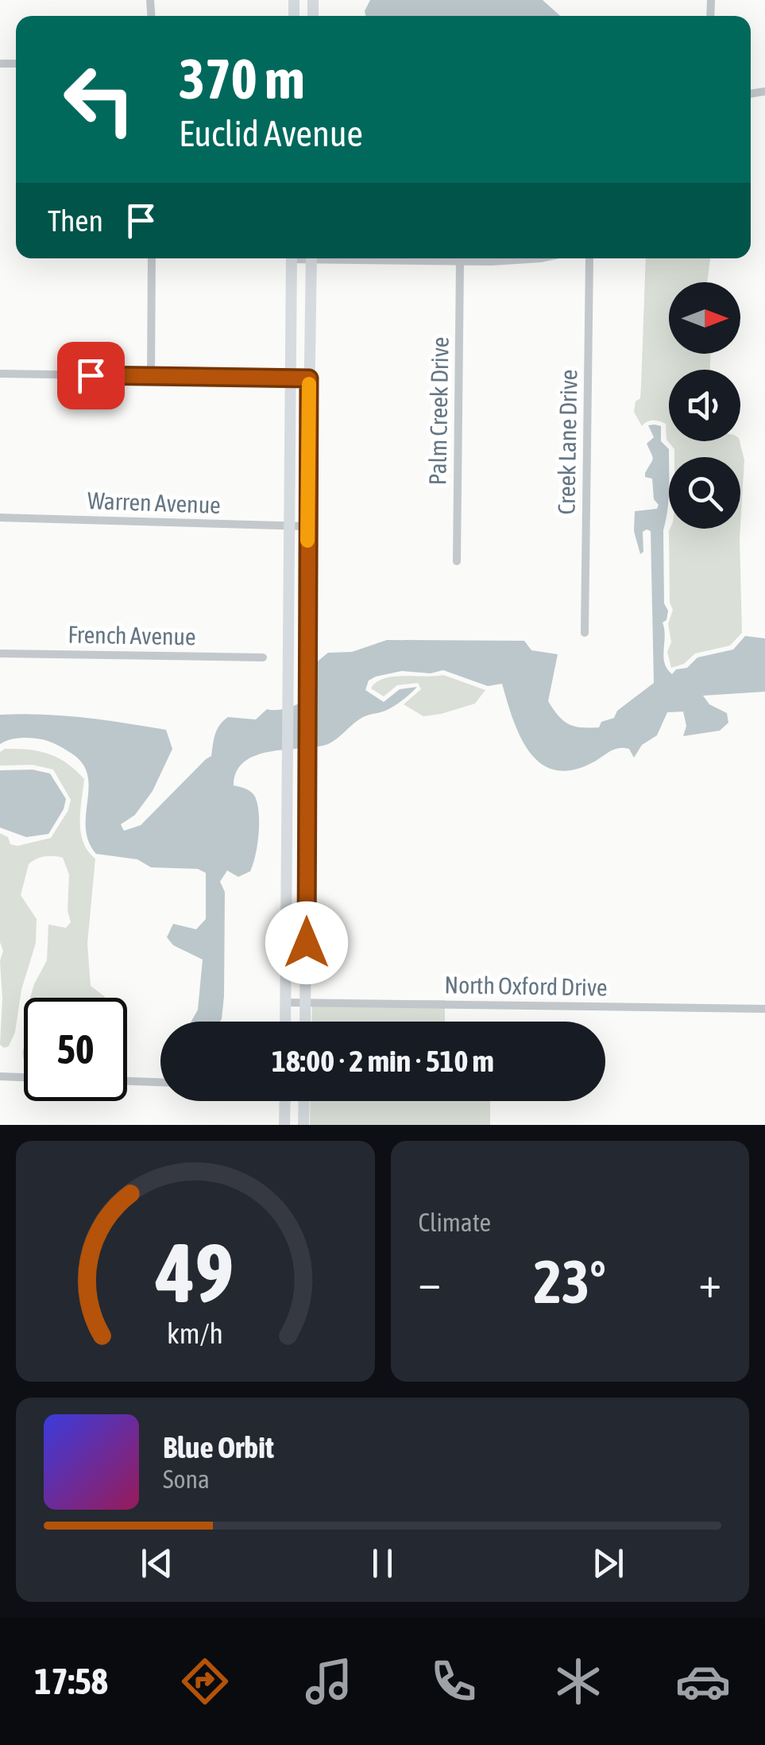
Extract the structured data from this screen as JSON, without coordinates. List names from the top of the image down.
{
  "streets": {
    "street": [
      "Palm Creek Drive",
      "Creek Lane Drive",
      "Warren Avenue",
      "French Avenue",
      "North Oxford Drive"
    ]
  },
  "north": "right",
  "page": {
    "turn": ["370 m", "Euclid Avenue"],
    "then": "Then",
    "limit": "50",
    "trip": "18:00 · 2 min · 510 m",
    "tile": "Climate",
    "heat": ["−", "23°", "+"],
    "song": ["Blue Orbit", "Sona"],
    "tabs": "17:58",
    "gauge": ["49", "km/h"]
  }
}
